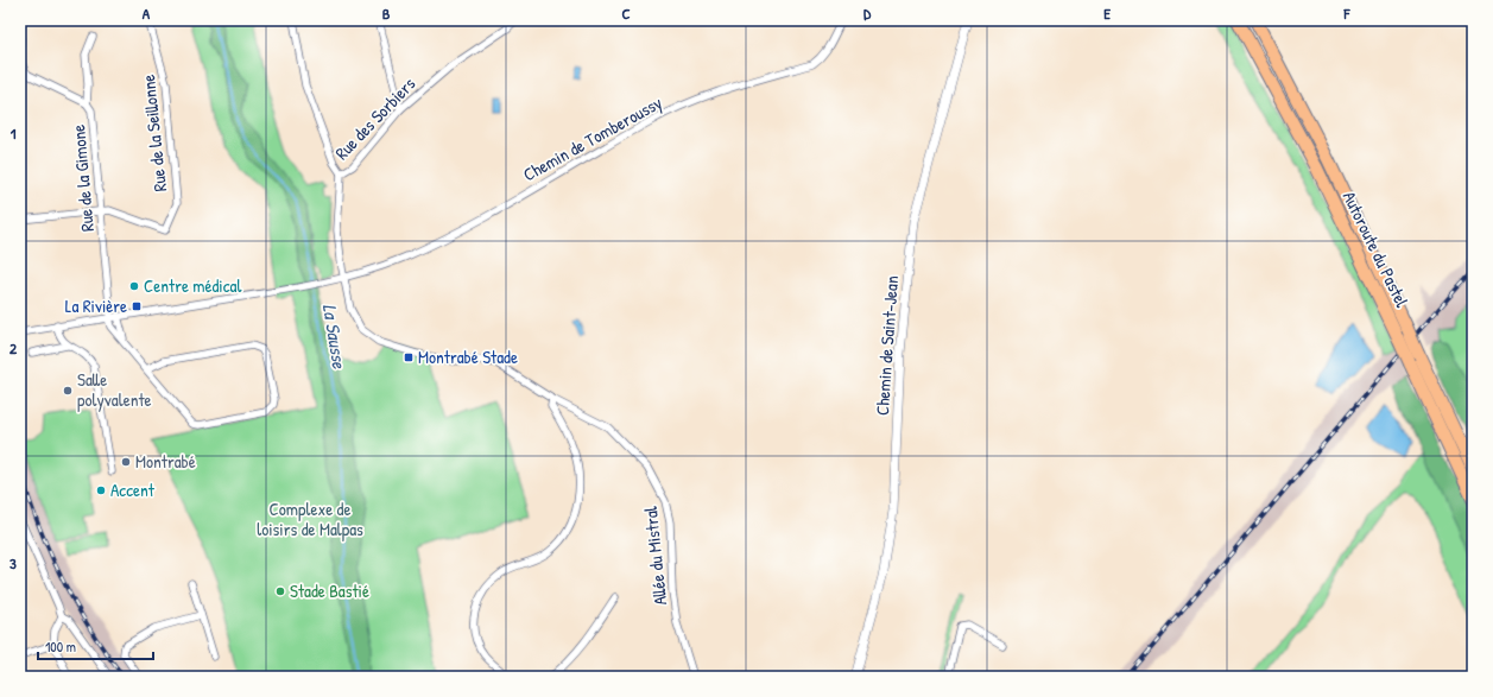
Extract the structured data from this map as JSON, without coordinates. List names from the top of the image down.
{
  "streets": {
    "highway": ["Autoroute du Pastel"],
    "street": [
      "Rue des Sorbiers",
      "Rue de la Seillonne",
      "Chemin de Tomberoussy",
      "Rue de la Gimone",
      "Chemin de Saint-Jean",
      "Allée du Mistral"
    ]
  },
  "crossings": [
    ["Rue des Sorbiers", "Chemin de Tomberoussy"],
    ["Rue des Sorbiers", "Allée du Mistral"],
    ["Rue de la Seillonne", "Rue de la Gimone"],
    ["Chemin de Tomberoussy", "Rue de la Gimone"]
  ],
  "water": ["La Sausse"],
  "parks": ["Complexe de loisirs de Malpas"],
  "places": {
    "other": [
      "Centre médical",
      "Salle polyvalente",
      "Montrabé",
      "Accent",
      "Stade Bastié"
    ],
    "transit": ["La Rivière", "Montrabé Stade"]
  },
  "scale_bar": "100 m",
  "grid": {
    "columns": [
      "A",
      "B",
      "C",
      "D",
      "E",
      "F"
    ],
    "rows": ["1", "2", "3"]
  }
}
